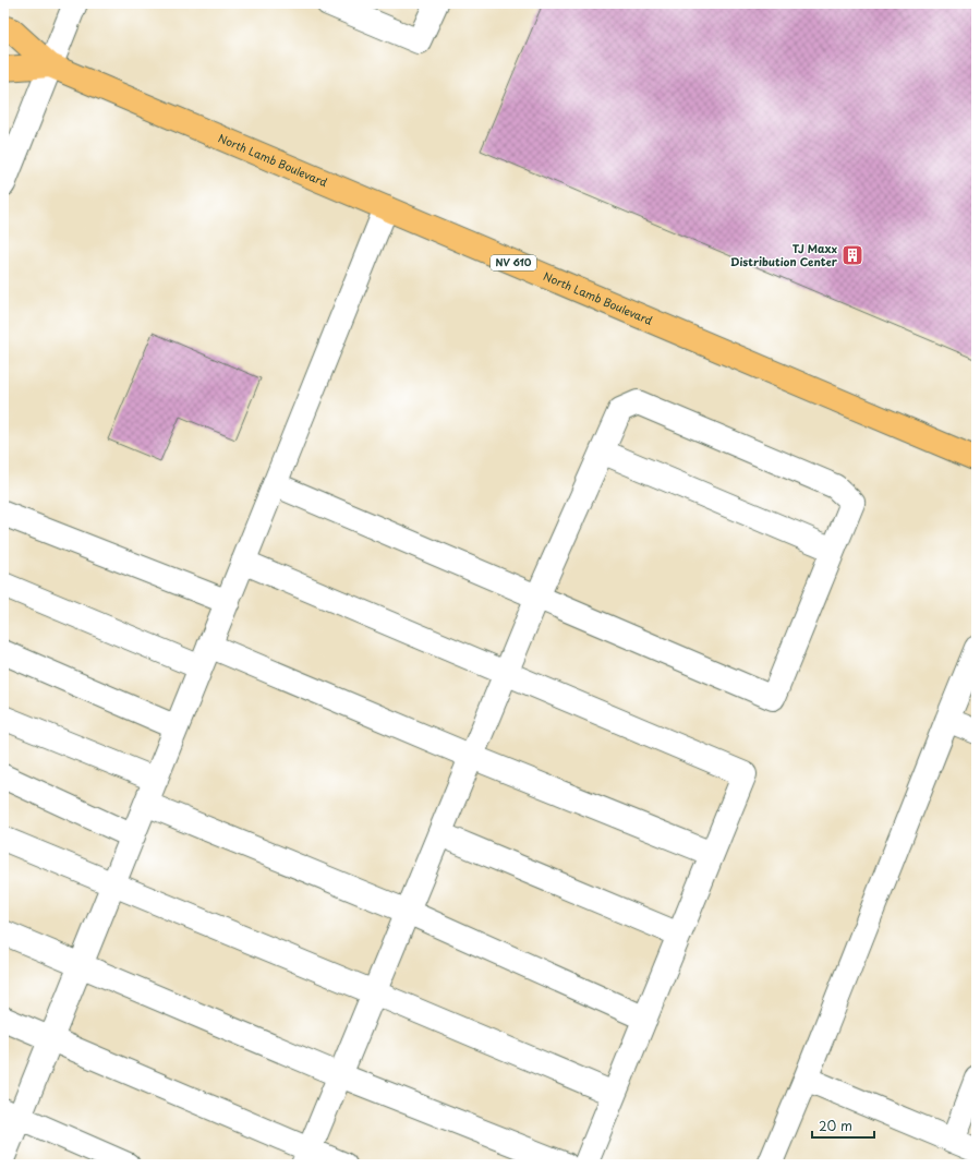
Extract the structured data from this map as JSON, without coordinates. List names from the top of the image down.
{
  "streets": {
    "main road": ["North Lamb Boulevard", "NV 610"]
  },
  "places": {
    "building": ["TJ Maxx Distribution Center"]
  },
  "scale_bar": "20 m"
}
